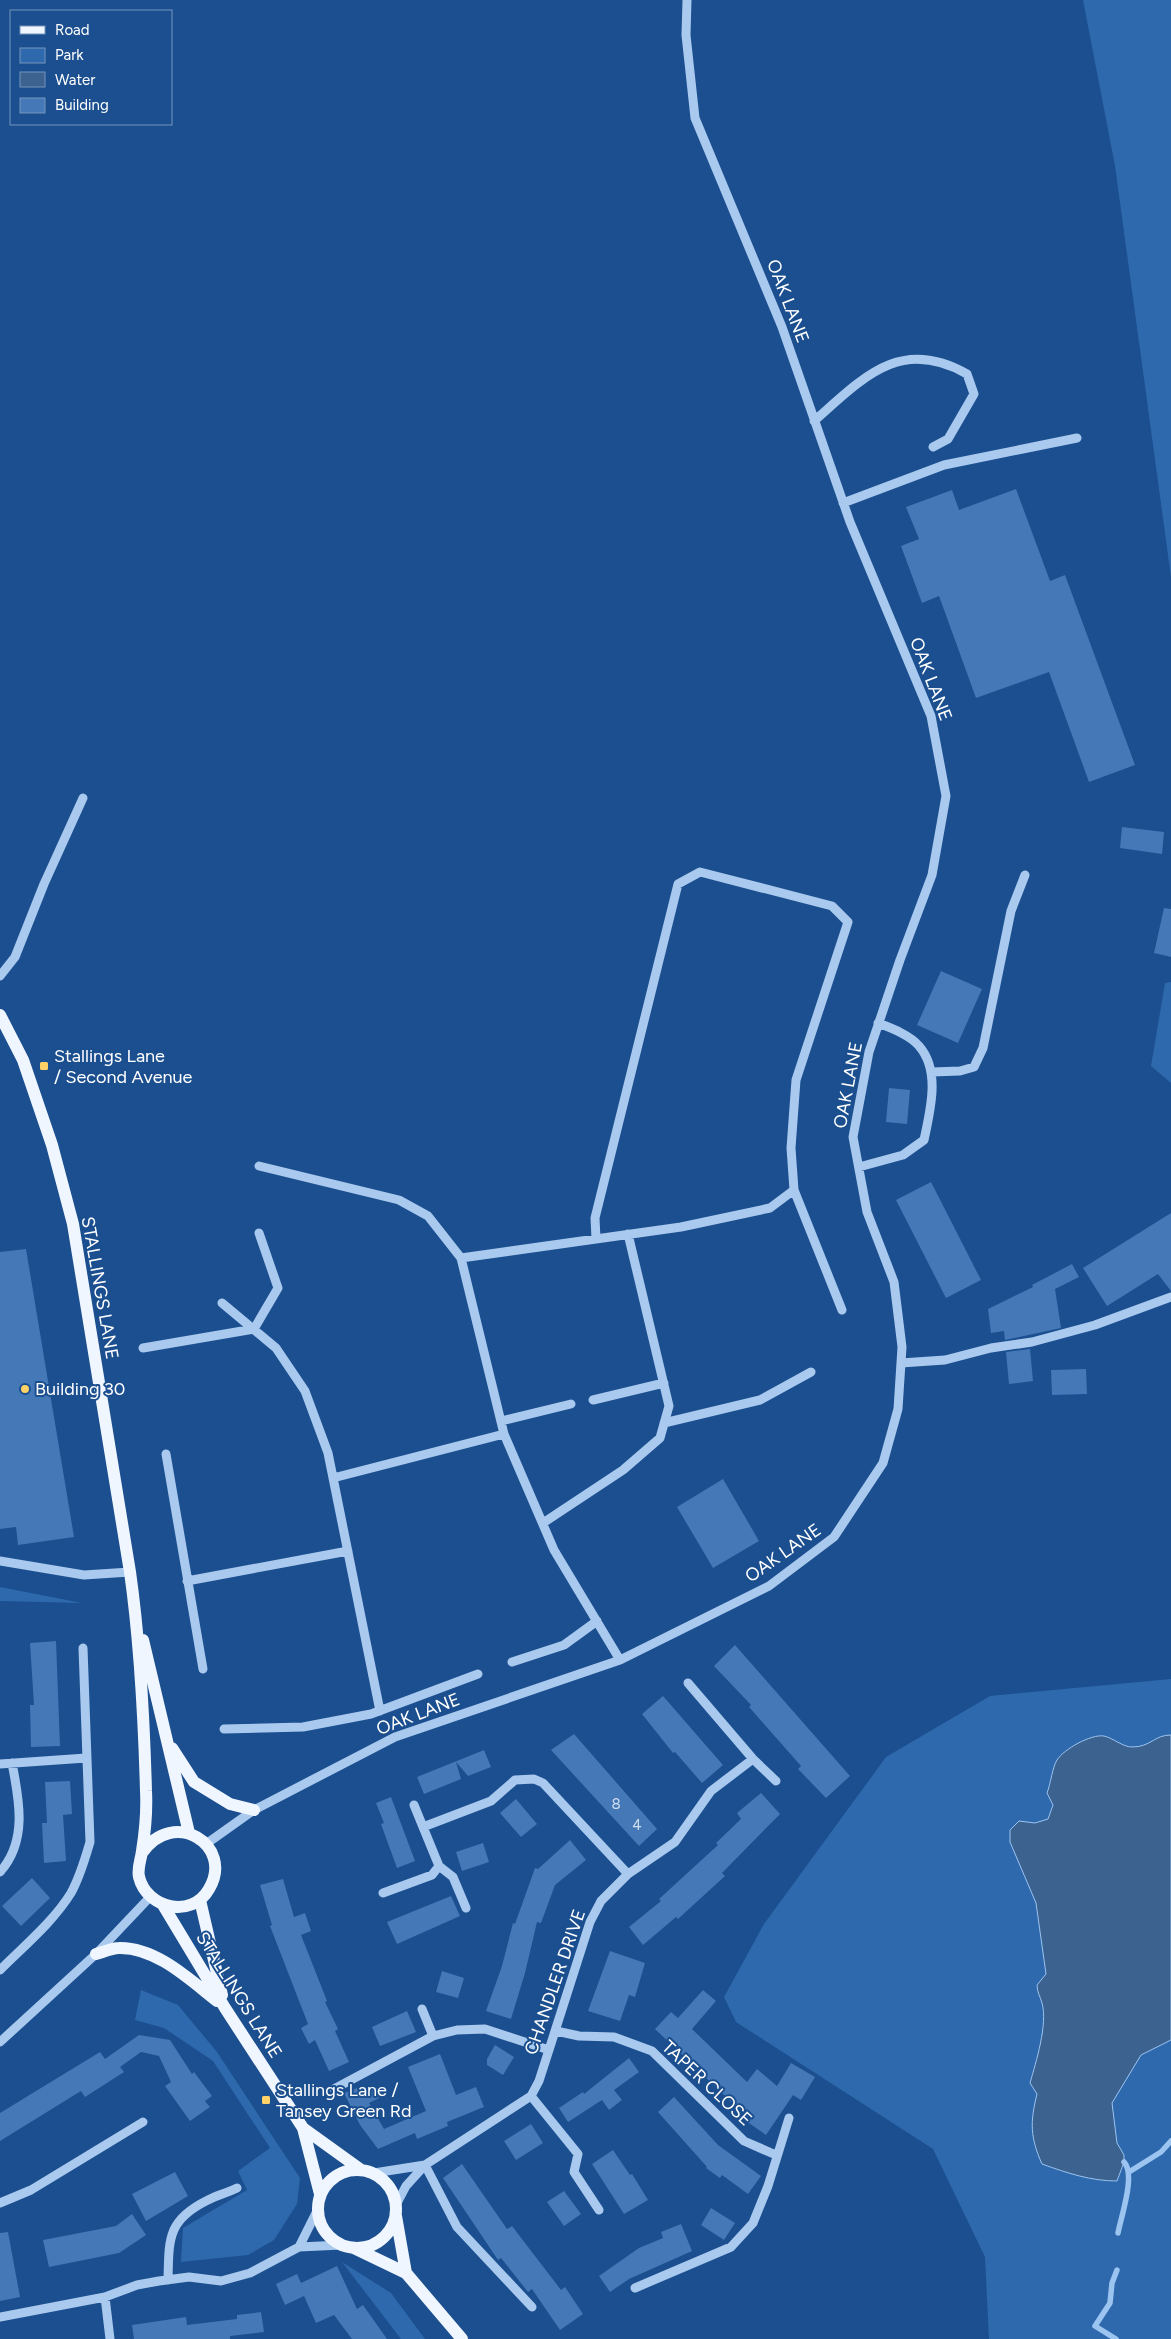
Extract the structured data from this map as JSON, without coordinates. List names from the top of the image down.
{
  "streets": {
    "main road": ["STALLINGS LANE"],
    "street": ["OAK LANE", "CHANDLER DRIVE", "TAPER CLOSE"]
  },
  "crossings": [
    ["OAK LANE", "STALLINGS LANE"],
    ["CHANDLER DRIVE", "TAPER CLOSE"]
  ],
  "places": {
    "transit": ["Stallings Lane / Second Avenue", "Stallings Lane / Tansey Green Rd"],
    "other": ["Building 30"]
  },
  "house_numbers": ["8", "4"],
  "legend": [
    "Road",
    "Park",
    "Water",
    "Building"
  ]
}
